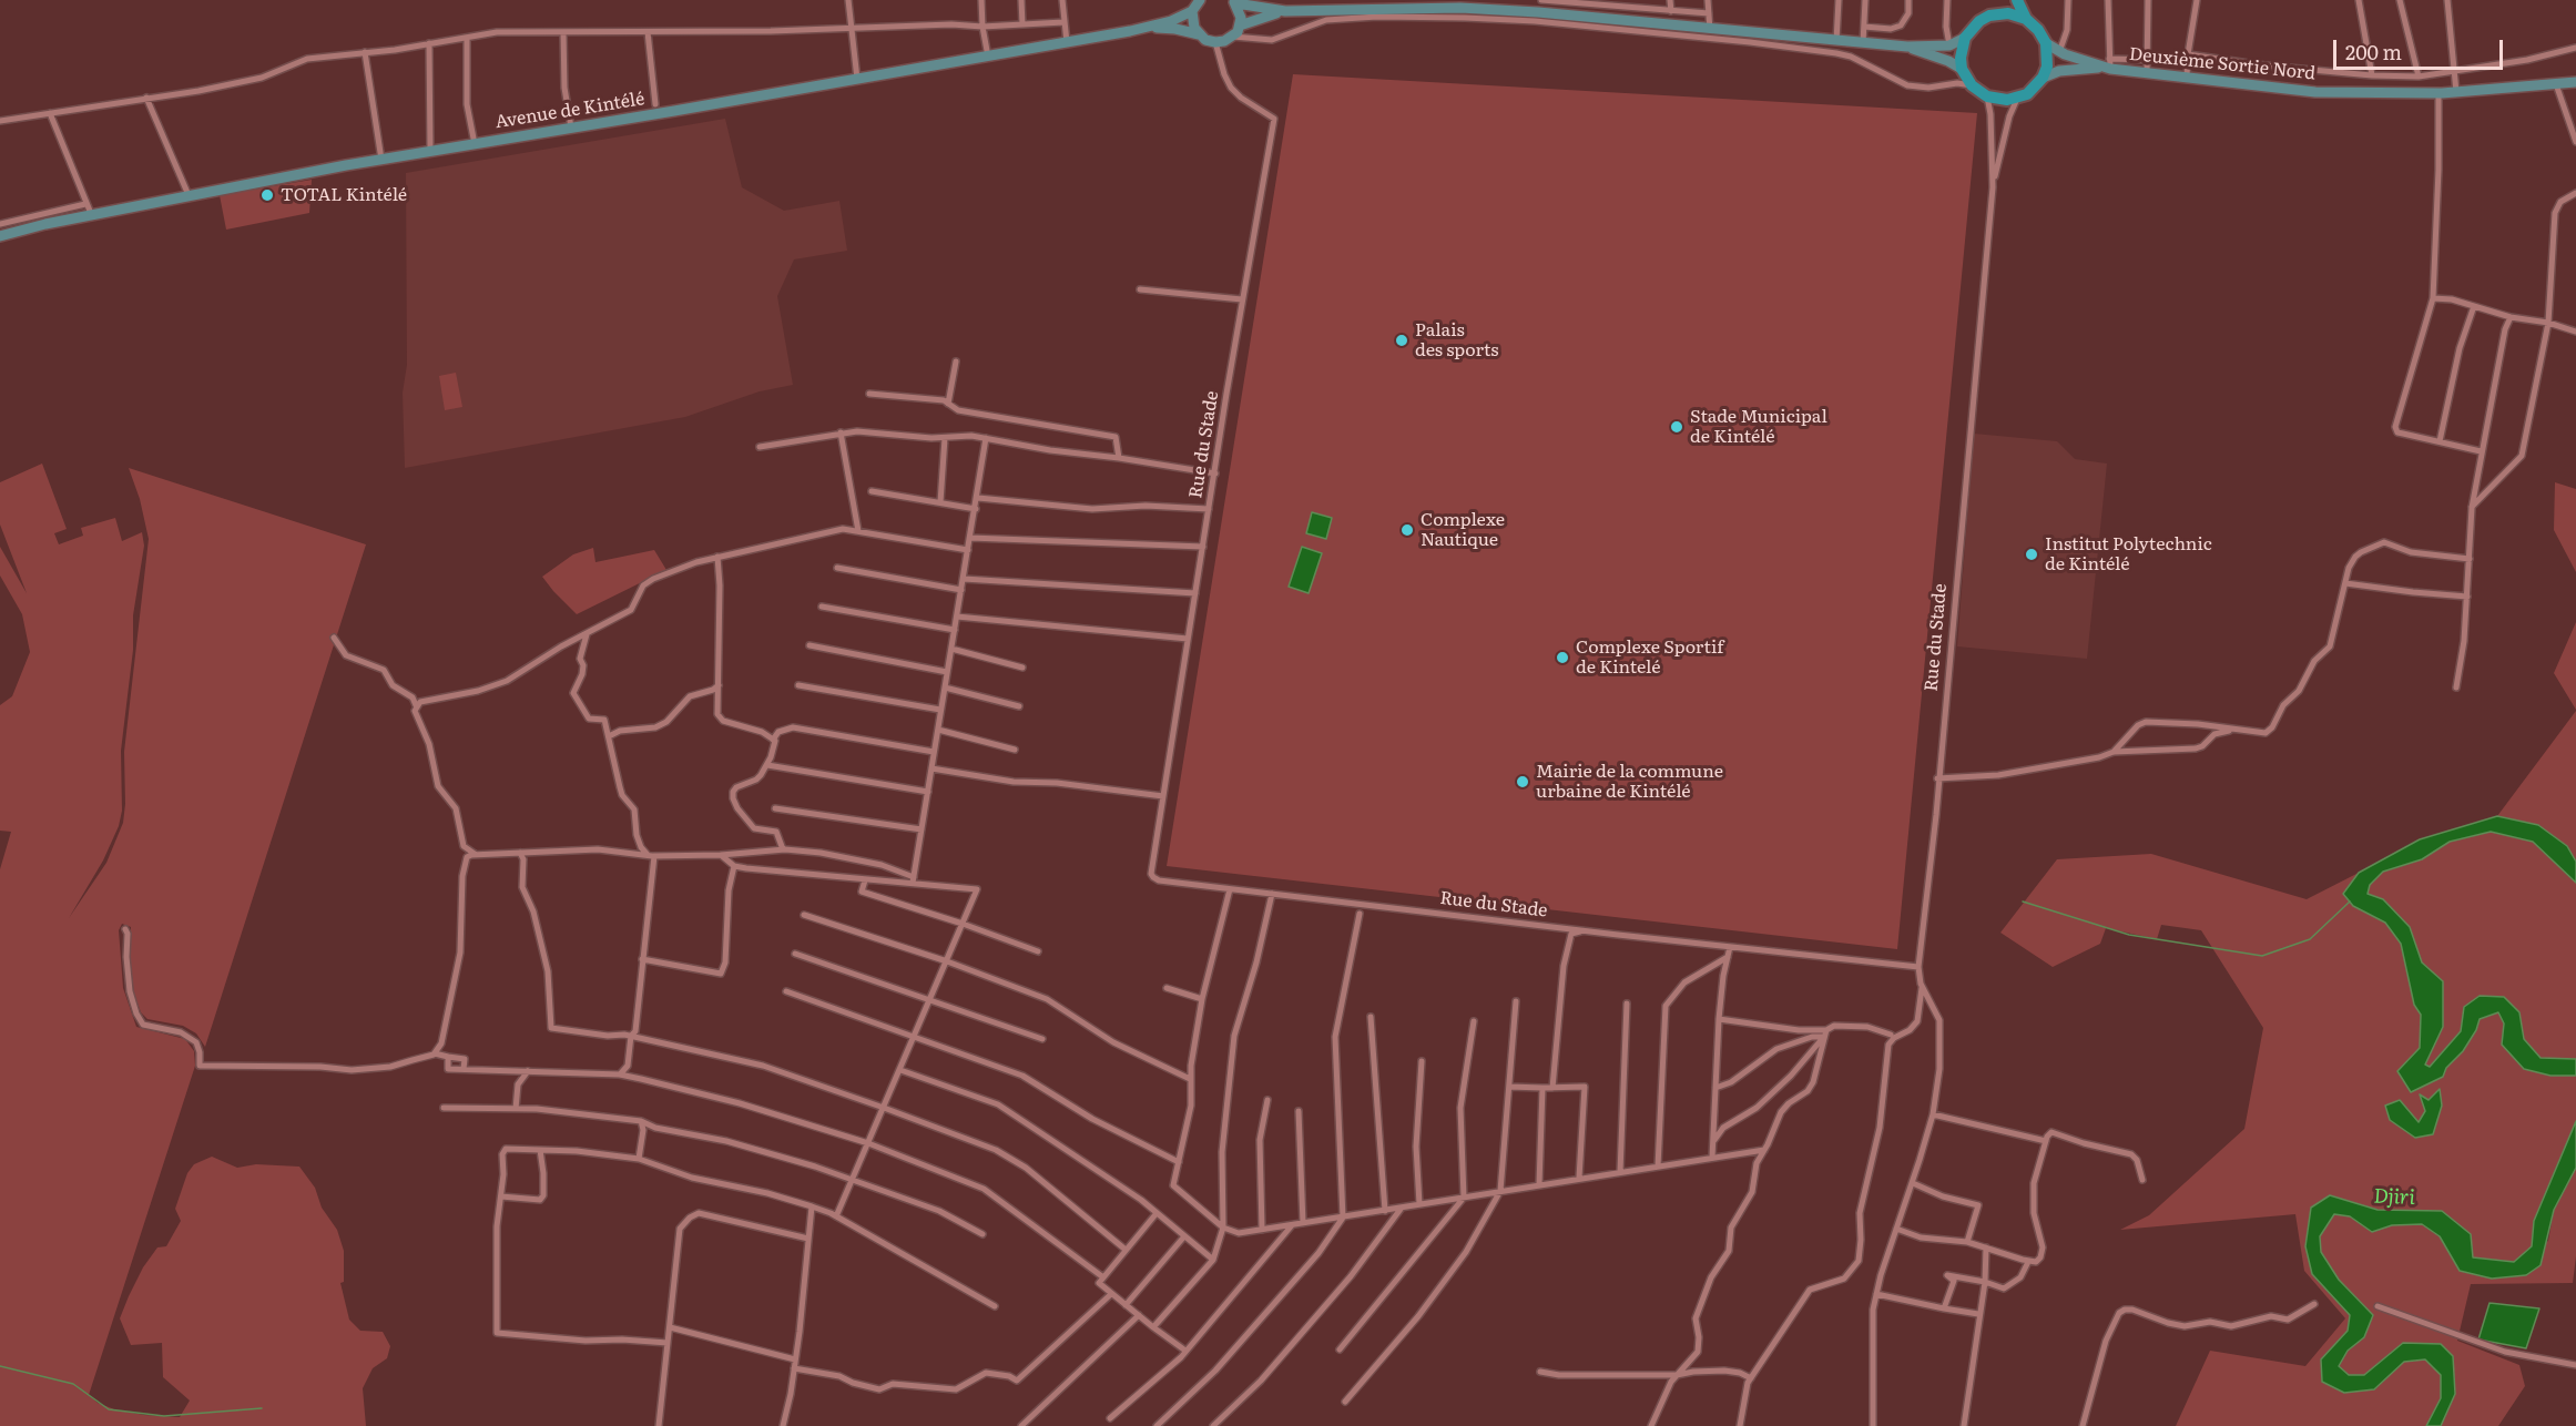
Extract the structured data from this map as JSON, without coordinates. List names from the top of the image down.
{
  "streets": {
    "main road": ["Deuxième Sortie Nord", "Avenue de Kintélé"],
    "street": ["Rue du Stade"]
  },
  "crossings": [
    ["Deuxième Sortie Nord", "Rue du Stade"],
    ["Avenue de Kintélé", "Rue du Stade"]
  ],
  "water": ["Djiri"],
  "places": [
    "TOTAL Kintélé",
    "Palais des sports",
    "Stade Municipal de Kintélé",
    "Complexe Nautique",
    "Institut Polytechnic de Kintélé",
    "Complexe Sportif de Kintelé",
    "Mairie de la commune urbaine de Kintélé"
  ],
  "scale_bar": "200 m"
}
